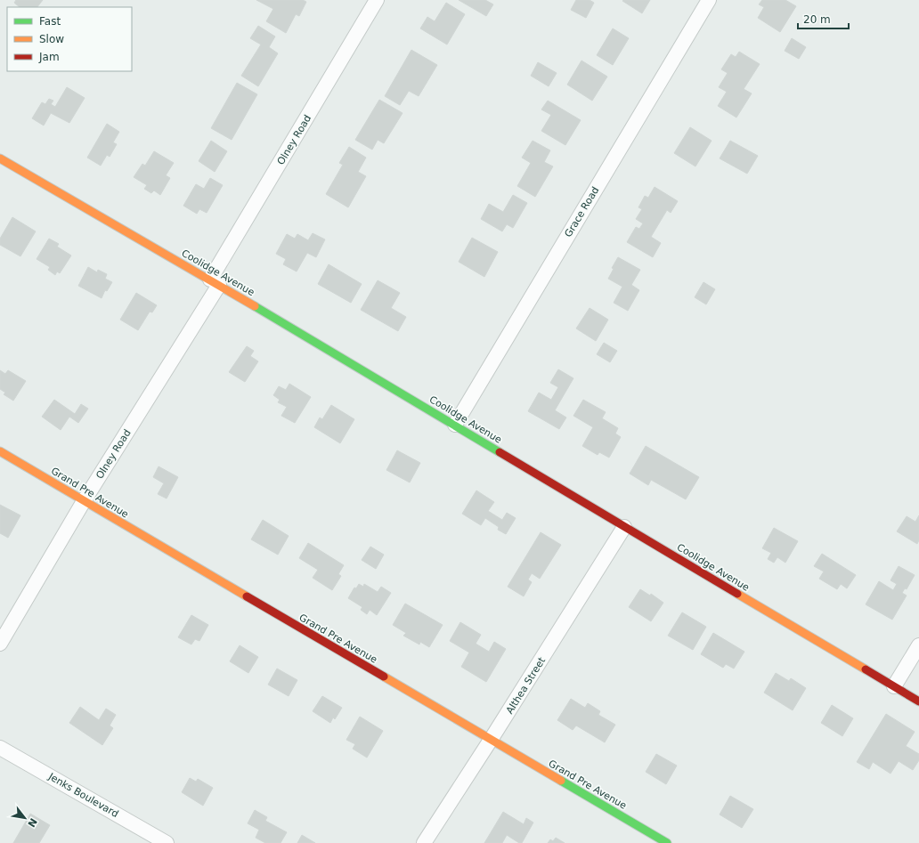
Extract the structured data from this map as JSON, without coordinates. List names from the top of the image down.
{
  "streets": {
    "street": [
      "Olney Road",
      "Grace Road",
      "Coolidge Avenue",
      "Grand Pre Avenue",
      "Althea Street",
      "Jenks Boulevard"
    ]
  },
  "crossings": [
    ["Olney Road", "Coolidge Avenue"],
    ["Olney Road", "Grand Pre Avenue"],
    ["Grace Road", "Coolidge Avenue"],
    ["Coolidge Avenue", "Althea Street"],
    ["Grand Pre Avenue", "Althea Street"]
  ],
  "legend": ["Fast", "Slow", "Jam"],
  "scale_bar": "20 m",
  "north": "bottom right"
}
